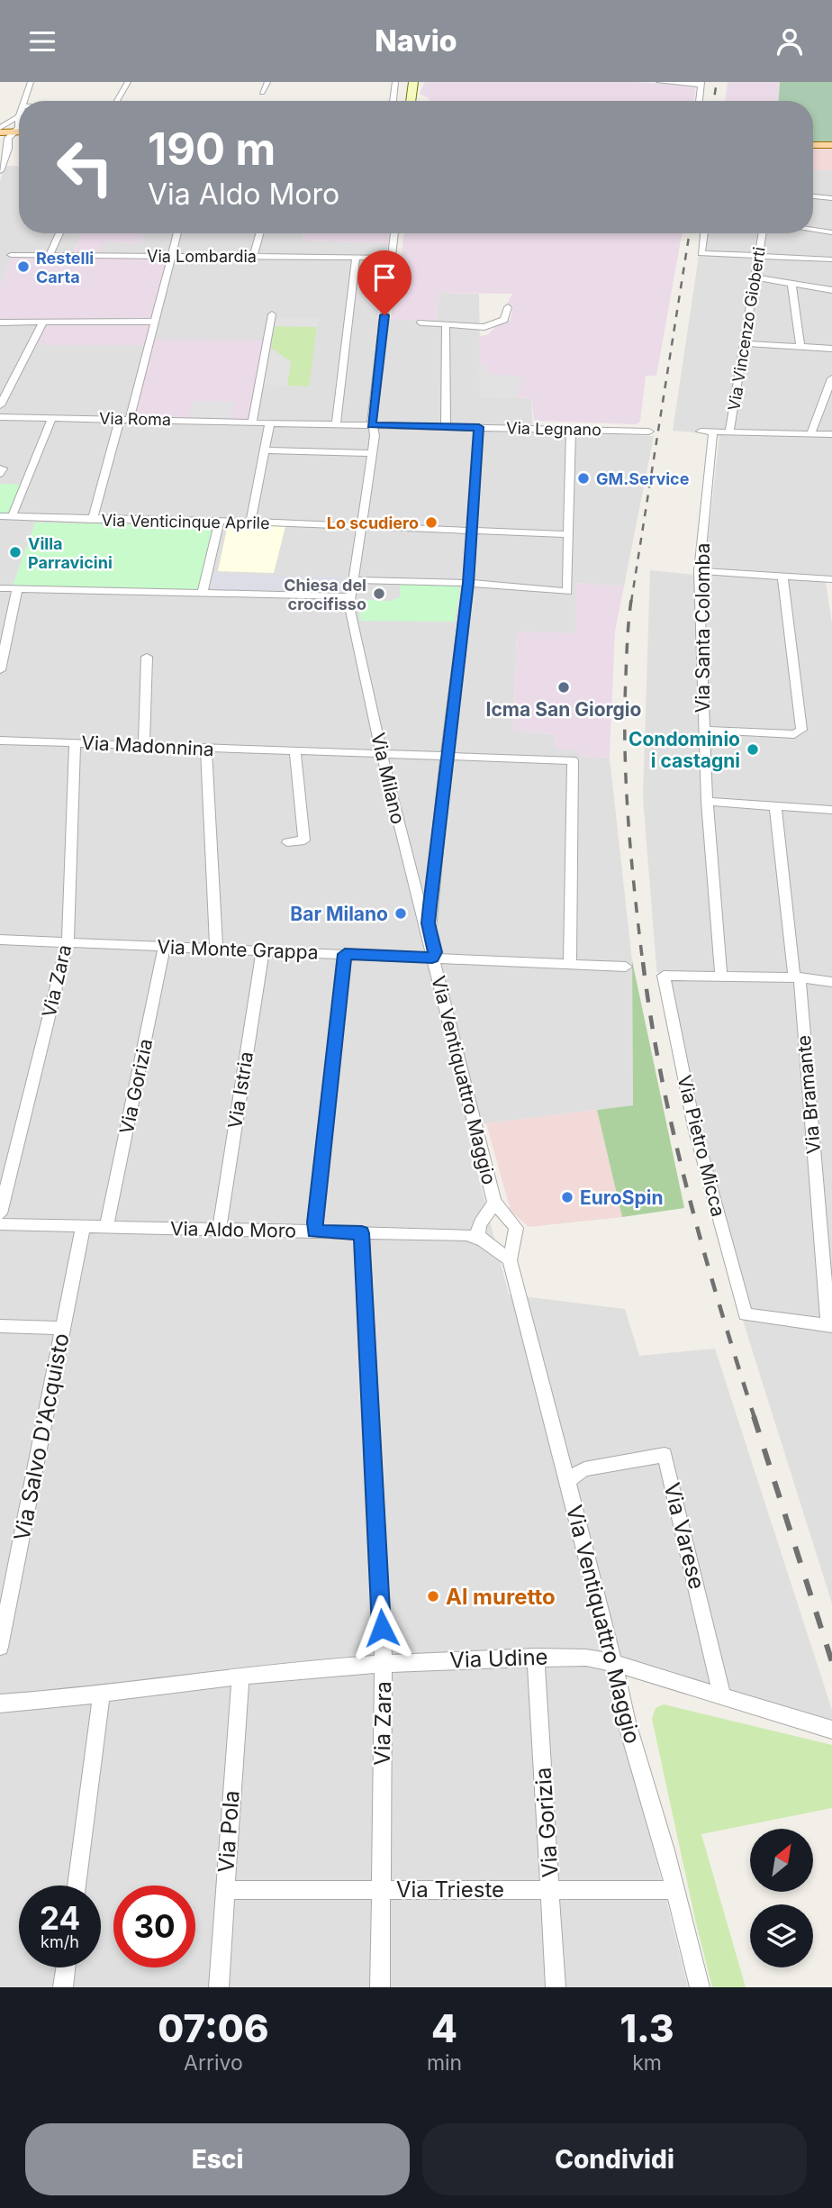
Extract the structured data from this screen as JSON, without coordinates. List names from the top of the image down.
{
  "streets": {
    "street": [
      "Via Lombardia",
      "Via Vincenzo Gioberti",
      "Via Roma",
      "Via Legnano",
      "Via Venticinque Aprile",
      "Via Santa Colomba",
      "Via Madonnina",
      "Via Milano",
      "Via Monte Grappa",
      "Via Zara",
      "Via Ventiquattro Maggio",
      "Via Gorizia",
      "Via Istria",
      "Via Bramante",
      "Via Pietro Micca",
      "Via Aldo Moro",
      "Via Salvo D'Acquisto",
      "Via Varese",
      "Via Udine",
      "Via Pola",
      "Via Trieste"
    ]
  },
  "crossings": [
    ["Via Lombardia", "Via Milano"],
    ["Via Roma", "Via Legnano"],
    ["Via Legnano", "Via Milano"],
    ["Via Venticinque Aprile", "Via Milano"],
    ["Via Santa Colomba", "Via Pietro Micca"],
    ["Via Madonnina", "Via Milano"],
    ["Via Madonnina", "Via Monte Grappa"],
    ["Via Madonnina", "Via Zara"],
    ["Via Milano", "Via Monte Grappa"],
    ["Via Milano", "Via Ventiquattro Maggio"],
    ["Via Monte Grappa", "Via Zara"],
    ["Via Monte Grappa", "Via Ventiquattro Maggio"],
    ["Via Monte Grappa", "Via Gorizia"],
    ["Via Monte Grappa", "Via Istria"],
    ["Via Zara", "Via Aldo Moro"],
    ["Via Zara", "Via Udine"],
    ["Via Zara", "Via Trieste"],
    ["Via Ventiquattro Maggio", "Via Aldo Moro"],
    ["Via Ventiquattro Maggio", "Via Varese"],
    ["Via Ventiquattro Maggio", "Via Udine"],
    ["Via Ventiquattro Maggio", "Via Trieste"],
    ["Via Gorizia", "Via Aldo Moro"],
    ["Via Gorizia", "Via Udine"],
    ["Via Gorizia", "Via Trieste"],
    ["Via Istria", "Via Aldo Moro"],
    ["Via Bramante", "Via Pietro Micca"],
    ["Via Aldo Moro", "Via Salvo D'Acquisto"],
    ["Via Varese", "Via Udine"],
    ["Via Udine", "Via Pola"],
    ["Via Pola", "Via Trieste"]
  ],
  "places": [
    "Restelli Carta",
    "GM.Service",
    "Lo scudiero",
    "Villa Parravicini",
    "Chiesa del crocifisso",
    "Icma San Giorgio",
    "Condominio i castagni",
    "Bar Milano",
    "EuroSpin",
    "Al muretto"
  ],
  "north": "top right",
  "page": {
    "header": "Navio",
    "turn": ["190 m", "Via Aldo Moro"],
    "speed": "24 km/h",
    "limit": "30",
    "eta": [
      "07:06",
      "Arrivo",
      "4",
      "min",
      "1.3",
      "km"
    ],
    "buttons": ["Esci", "Condividi"]
  }
}
